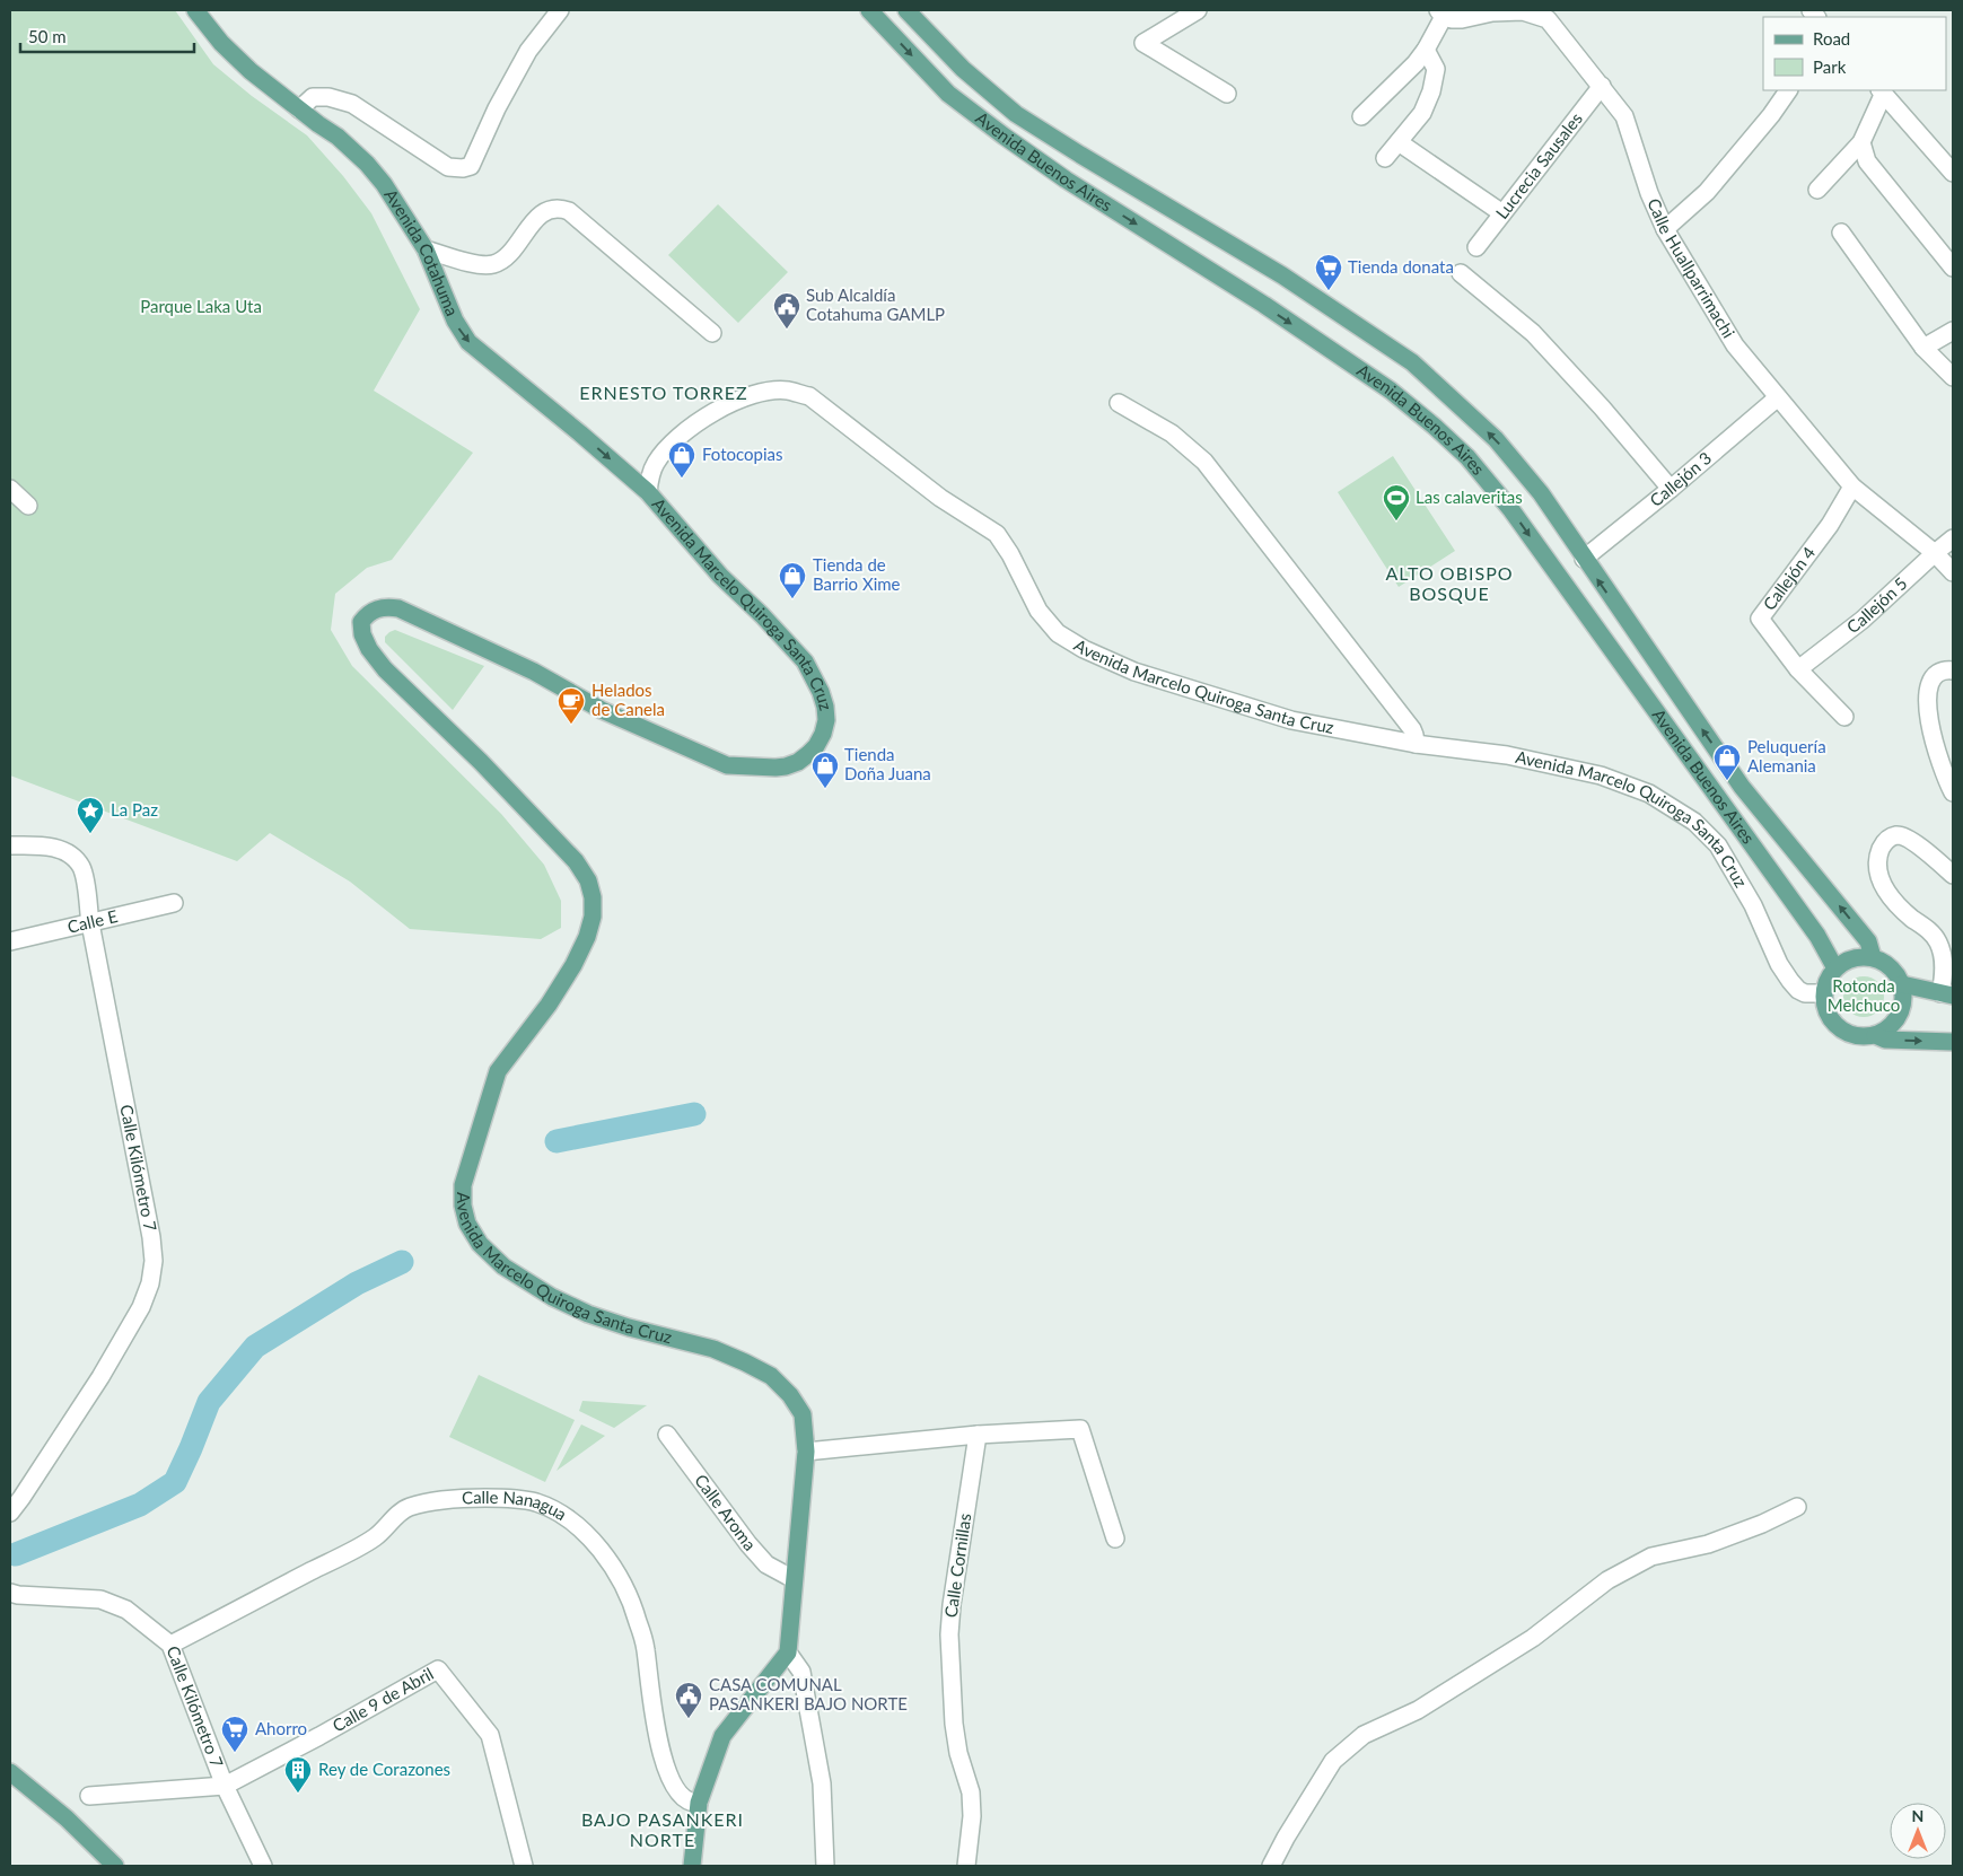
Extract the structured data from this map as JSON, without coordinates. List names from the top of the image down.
{
  "streets": {
    "main road": ["Avenida Buenos Aires", "Avenida Cotahuma", "Avenida Marcelo Quiroga Santa Cruz"],
    "street": [
      "Lucrecia Sausales",
      "Calle Huallparrimachi",
      "Callejón 3",
      "Callejón 4",
      "Callejón 5",
      "Calle E",
      "Calle Kilómetro 7",
      "Calle Nanagua",
      "Calle Aroma",
      "Calle Cornillas",
      "Calle 9 de Abril"
    ]
  },
  "crossings": [
    ["Avenida Buenos Aires", "Callejón 3"],
    ["Avenida Buenos Aires", "Avenida Marcelo Quiroga Santa Cruz"],
    ["Lucrecia Sausales", "Calle Huallparrimachi"],
    ["Avenida Cotahuma", "Avenida Marcelo Quiroga Santa Cruz"],
    ["Calle Huallparrimachi", "Callejón 3"],
    ["Calle Huallparrimachi", "Callejón 4"],
    ["Calle Huallparrimachi", "Callejón 5"],
    ["Callejón 4", "Callejón 5"],
    ["Avenida Marcelo Quiroga Santa Cruz", "Calle Aroma"],
    ["Calle E", "Calle Kilómetro 7"],
    ["Calle Kilómetro 7", "Calle Nanagua"],
    ["Calle Kilómetro 7", "Calle 9 de Abril"]
  ],
  "one_way": ["Avenida Cotahuma"],
  "districts": ["ERNESTO TORREZ", "ALTO OBISPO BOSQUE", "BAJO PASANKERI NORTE"],
  "parks": ["Parque Laka Uta", "Rotonda Melchuco"],
  "places": {
    "supermarket": ["Tienda donata", "Ahorro"],
    "public building": ["Sub Alcaldía Cotahuma GAMLP", "CASA COMUNAL PASANKERI BAJO NORTE"],
    "shop": [
      "Fotocopias",
      "Tienda de Barrio Xime",
      "Peluquería Alemania",
      "Tienda Doña Juana"
    ],
    "sports": ["Las calaveritas"],
    "cafe": ["Helados de Canela"],
    "place": ["La Paz"],
    "building": ["Rey de Corazones"]
  },
  "legend": ["Road", "Park"],
  "scale_bar": "50 m",
  "north": "top"
}
